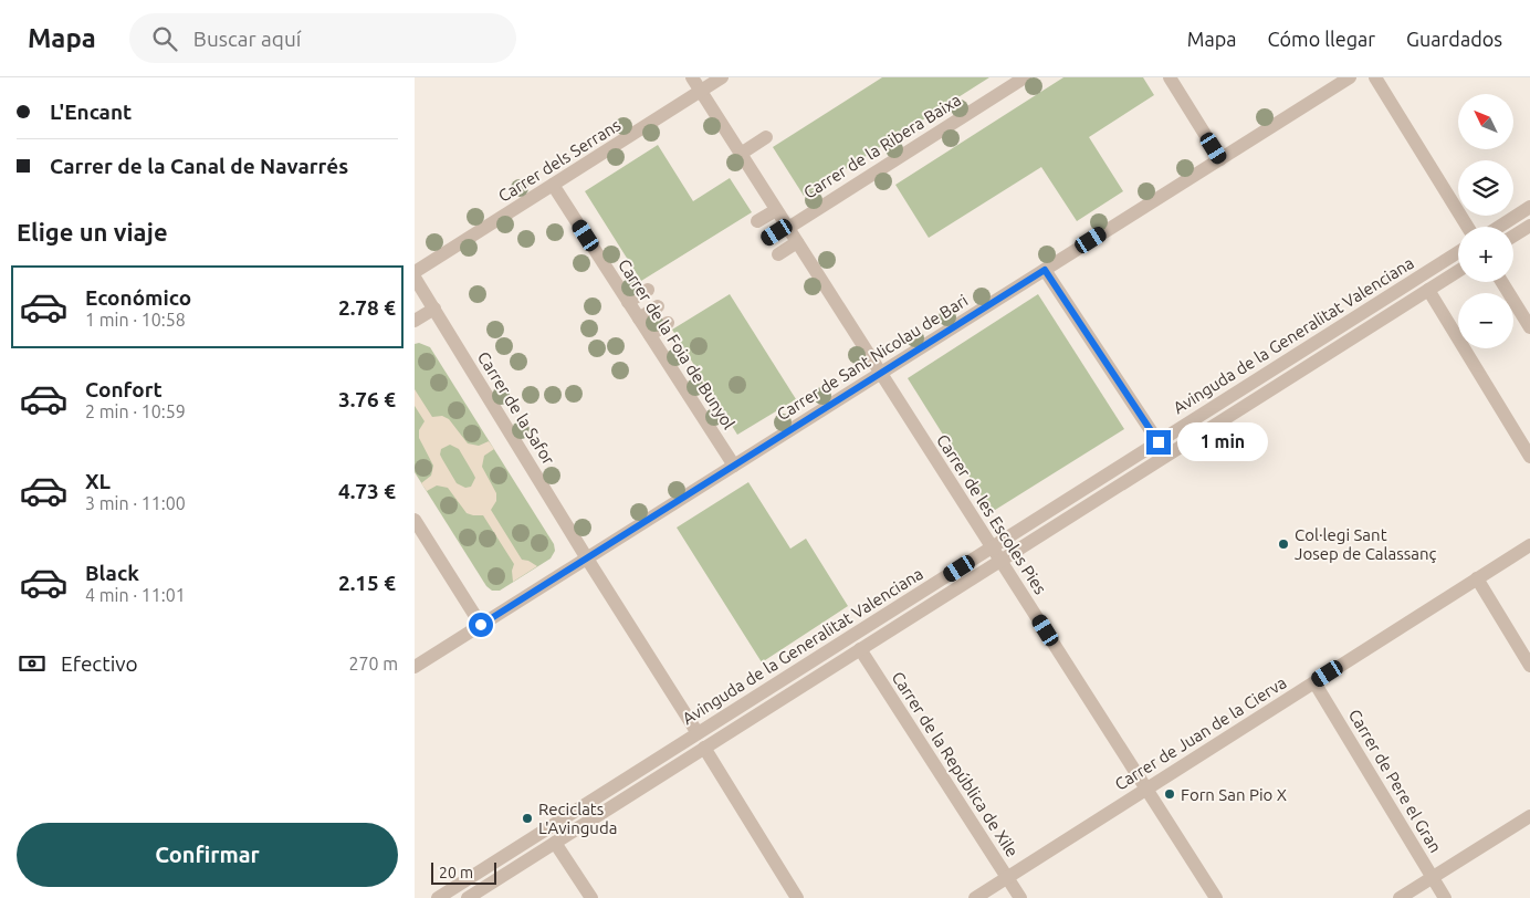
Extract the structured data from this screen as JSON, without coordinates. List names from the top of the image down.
{
  "streets": {
    "street": [
      "Carrer de la Ribera Baixa",
      "Carrer dels Serrans",
      "Avinguda de la Generalitat Valenciana",
      "Carrer de la Foia de Bunyol",
      "Carrer de Sant Nicolau de Bari",
      "Carrer de la Safor",
      "Carrer de les Escoles Pies",
      "Carrer de Juan de la Cierva",
      "Carrer de la República de Xile",
      "Carrer de Pere el Gran"
    ]
  },
  "crossings": [
    ["Carrer de la Ribera Baixa", "Carrer de les Escoles Pies"],
    ["Carrer dels Serrans", "Carrer de la Foia de Bunyol"],
    ["Carrer dels Serrans", "Carrer de les Escoles Pies"],
    ["Avinguda de la Generalitat Valenciana", "Carrer de la Safor"],
    ["Avinguda de la Generalitat Valenciana", "Carrer de les Escoles Pies"],
    ["Avinguda de la Generalitat Valenciana", "Carrer de la República de Xile"],
    ["Carrer de la Foia de Bunyol", "Carrer de Sant Nicolau de Bari"],
    ["Carrer de Sant Nicolau de Bari", "Carrer de la Safor"],
    ["Carrer de Sant Nicolau de Bari", "Carrer de les Escoles Pies"],
    ["Carrer de les Escoles Pies", "Carrer de Juan de la Cierva"],
    ["Carrer de Juan de la Cierva", "Carrer de la República de Xile"],
    ["Carrer de Juan de la Cierva", "Carrer de Pere el Gran"]
  ],
  "places": ["Col·legi Sant Josep de Calassanç", "Forn San Pio X", "Reciclats L'Avinguda"],
  "scale_bar": "20 m",
  "north": "top left",
  "page": {
    "header": "Mapa",
    "search": "Buscar aquí",
    "nav": ["Mapa", "Cómo llegar", "Guardados"],
    "banner": ["L'Encant", "Carrer de la Canal de Navarrés"],
    "map_buttons": ["+", "−"],
    "heading": "Elige un viaje",
    "list": [
      {
        "name": "Económico",
        "note": "1 min · 10:58",
        "value": "2.78 €"
      },
      {
        "name": "Confort",
        "note": "2 min · 10:59",
        "value": "3.76 €"
      },
      {
        "name": "XL",
        "note": "3 min · 11:00",
        "value": "4.73 €"
      },
      {
        "name": "Black",
        "note": "4 min · 11:01",
        "value": "2.15 €"
      }
    ],
    "bubble": "1 min",
    "pay": ["Efectivo", "270 m"],
    "buttons": "Confirmar",
    "scale": "20 m"
  }
}
